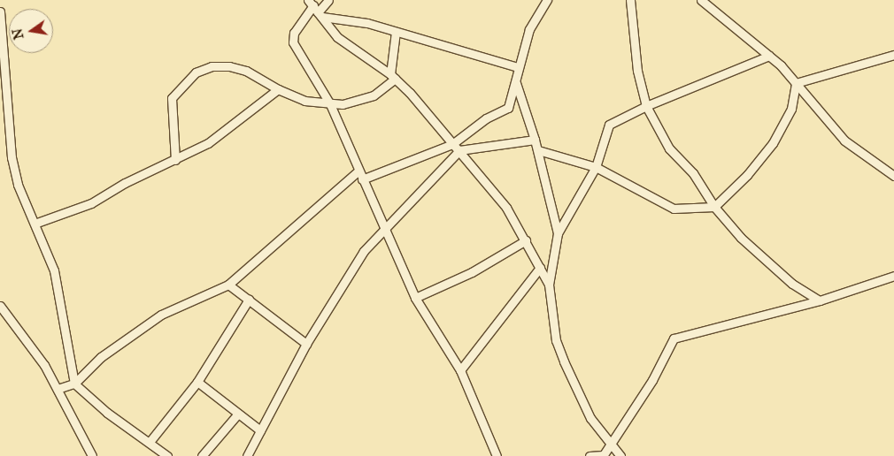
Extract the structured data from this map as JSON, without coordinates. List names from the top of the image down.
{
  "north": "left"
}
